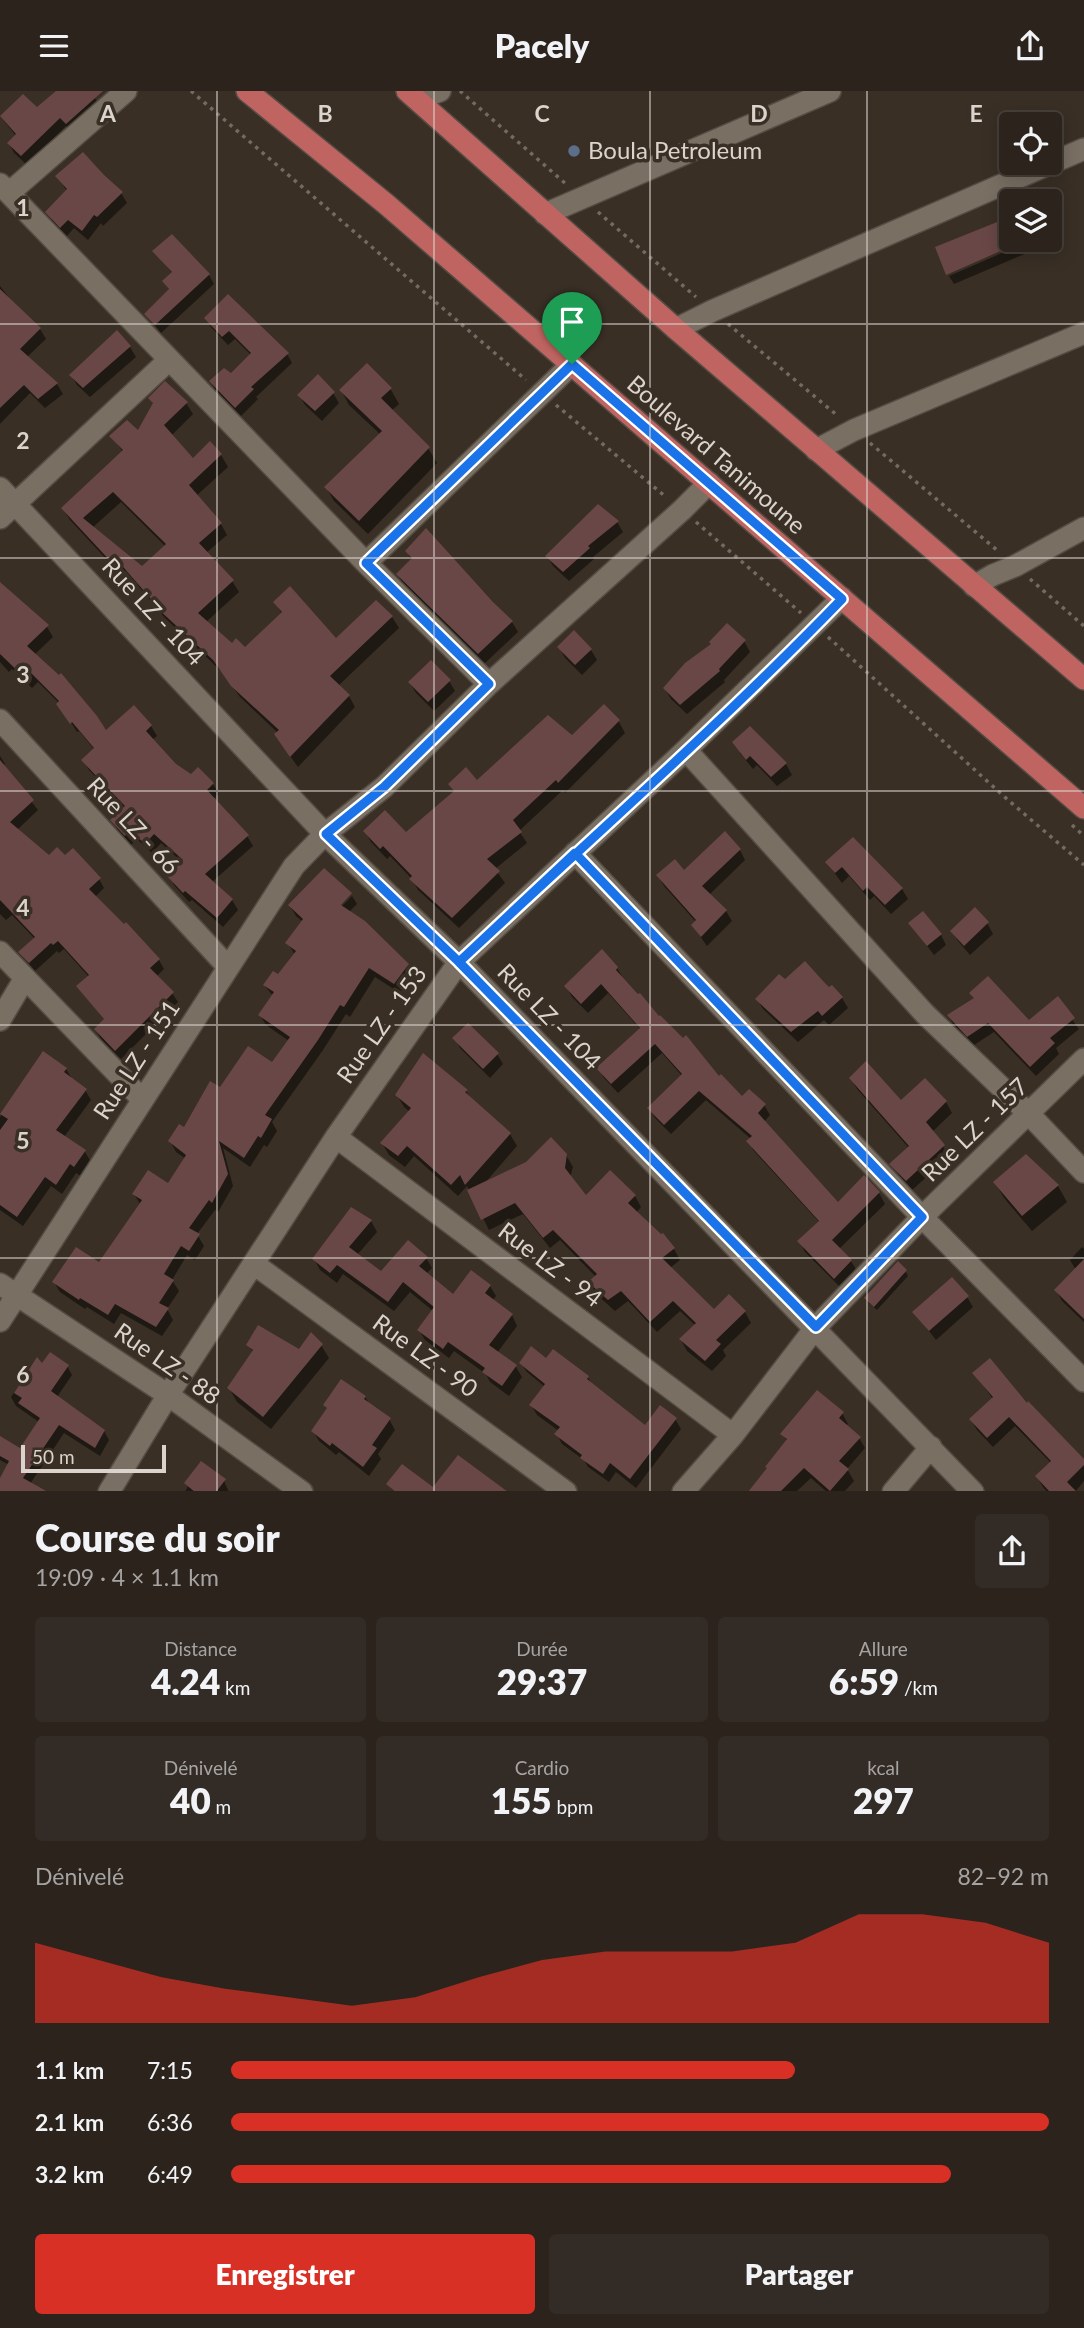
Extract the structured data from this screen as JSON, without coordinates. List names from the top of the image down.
{
  "streets": {
    "main road": ["Boulevard Tanimoune"],
    "street": [
      "Rue LZ - 104",
      "Rue LZ - 66",
      "Rue LZ - 153",
      "Rue LZ - 151",
      "Rue LZ - 157",
      "Rue LZ - 94",
      "Rue LZ - 90",
      "Rue LZ - 88"
    ]
  },
  "crossings": [
    ["Boulevard Tanimoune", "Rue LZ - 153"],
    ["Boulevard Tanimoune", "Rue LZ - 151"],
    ["Rue LZ - 104", "Rue LZ - 153"],
    ["Rue LZ - 104", "Rue LZ - 151"],
    ["Rue LZ - 104", "Rue LZ - 157"],
    ["Rue LZ - 66", "Rue LZ - 151"],
    ["Rue LZ - 153", "Rue LZ - 94"],
    ["Rue LZ - 153", "Rue LZ - 90"],
    ["Rue LZ - 153", "Rue LZ - 88"],
    ["Rue LZ - 151", "Rue LZ - 88"],
    ["Rue LZ - 157", "Rue LZ - 94"]
  ],
  "places": ["Boula Petroleum"],
  "scale_bar": "50 m",
  "page": {
    "header": "Pacely",
    "scale": "50 m",
    "heading": ["Course du soir", "19:09 · 4 × 1.1 km"],
    "stats": [
      ["Distance", "4.24 km"],
      ["Durée", "29:37"],
      ["Allure", "6:59 /km"],
      ["Dénivelé", "40 m"],
      ["Cardio", "155 bpm"],
      ["kcal", "297"]
    ],
    "chart": ["Dénivelé", "82–92 m"],
    "list": [
      {
        "name": "1.1 km",
        "note": "7:15"
      },
      {
        "name": "2.1 km",
        "note": "6:36"
      },
      {
        "name": "3.2 km",
        "note": "6:49"
      }
    ],
    "buttons": ["Enregistrer", "Partager"]
  },
  "grid": {
    "columns": [
      "A",
      "B",
      "C",
      "D",
      "E"
    ],
    "rows": [
      "1",
      "2",
      "3",
      "4",
      "5",
      "6"
    ]
  }
}
